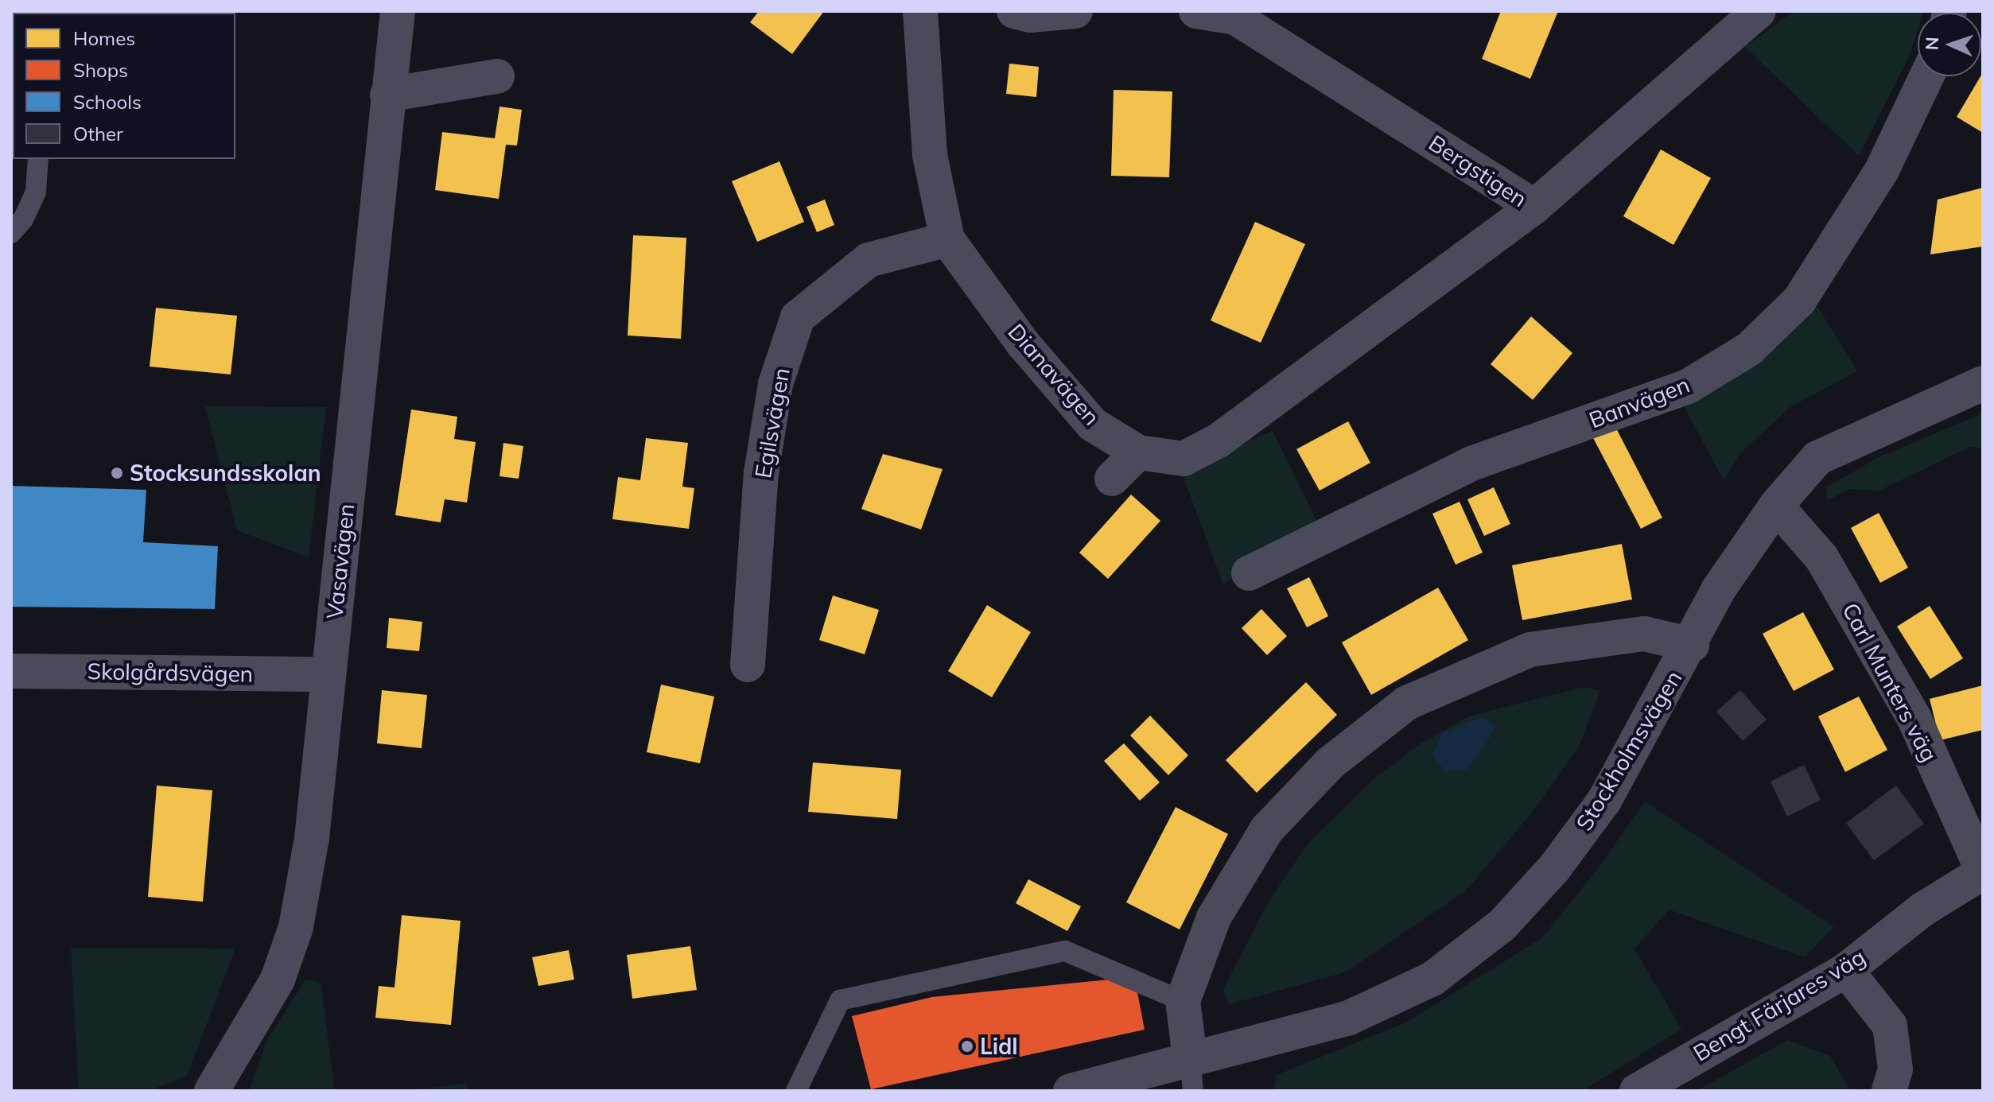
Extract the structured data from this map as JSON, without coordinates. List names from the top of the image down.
{
  "streets": {
    "street": [
      "Bergstigen",
      "Dianavägen",
      "Banvägen",
      "Egilsvägen",
      "Vasavägen",
      "Skolgårdsvägen",
      "Carl Munters väg",
      "Stockholmsvägen",
      "Bengt Färjares väg"
    ]
  },
  "crossings": [
    ["Bergstigen", "Dianavägen"],
    ["Dianavägen", "Egilsvägen"],
    ["Vasavägen", "Skolgårdsvägen"],
    ["Carl Munters väg", "Stockholmsvägen"],
    ["Carl Munters väg", "Bengt Färjares väg"]
  ],
  "places": ["Stocksundsskolan", "Lidl"],
  "legend": [
    "Homes",
    "Shops",
    "Schools",
    "Other"
  ],
  "north": "left"
}
